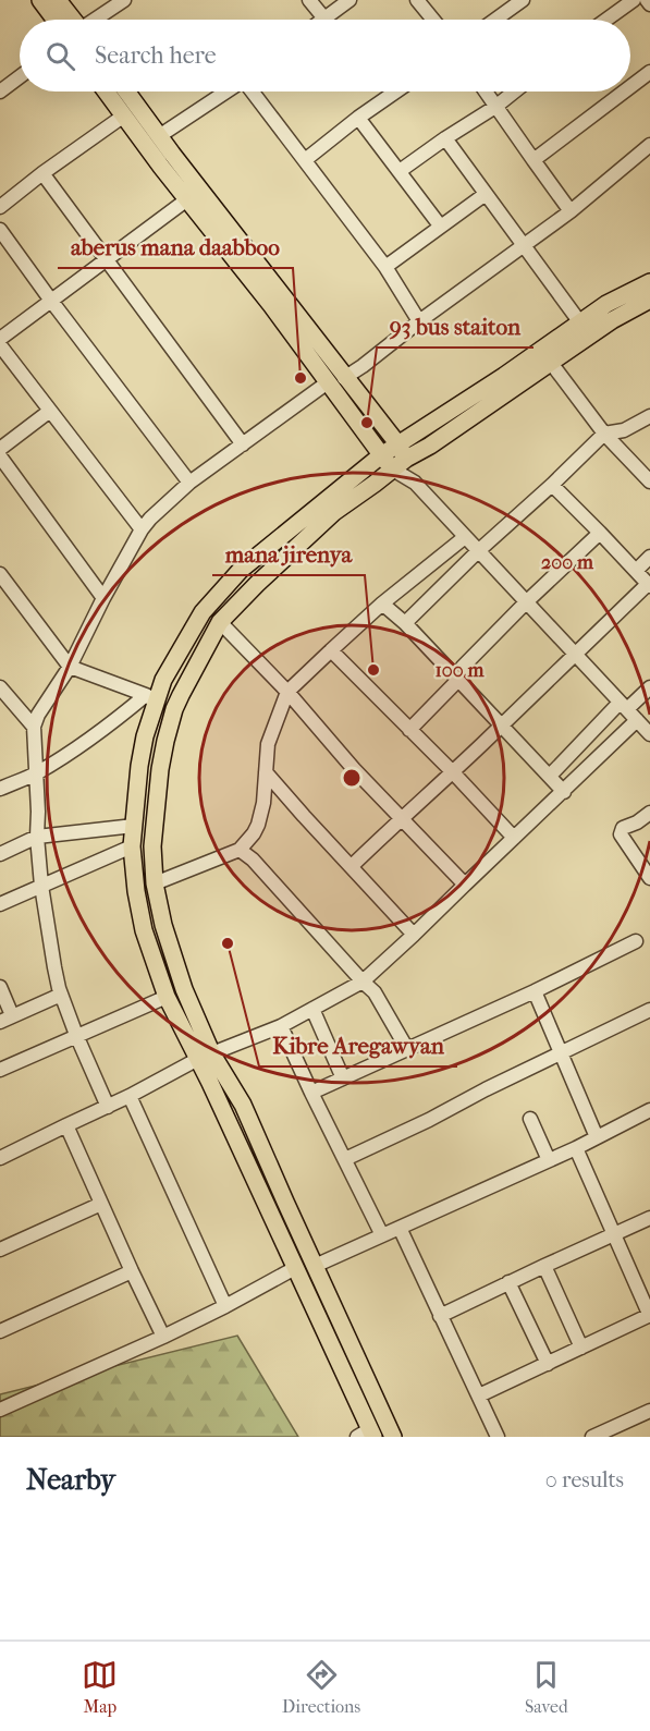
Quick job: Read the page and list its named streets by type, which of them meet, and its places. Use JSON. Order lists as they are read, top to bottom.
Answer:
{
  "places": [
    "aberus mana daabboo",
    "93 bus staiton",
    "mana jirenya",
    "Kibre Aregawyan"
  ],
  "page": {
    "search": "Search here",
    "heading": ["Nearby", "0 results"],
    "nav": ["Map", "Directions", "Saved"]
  },
  "rings": ["200 m", "100 m"]
}
